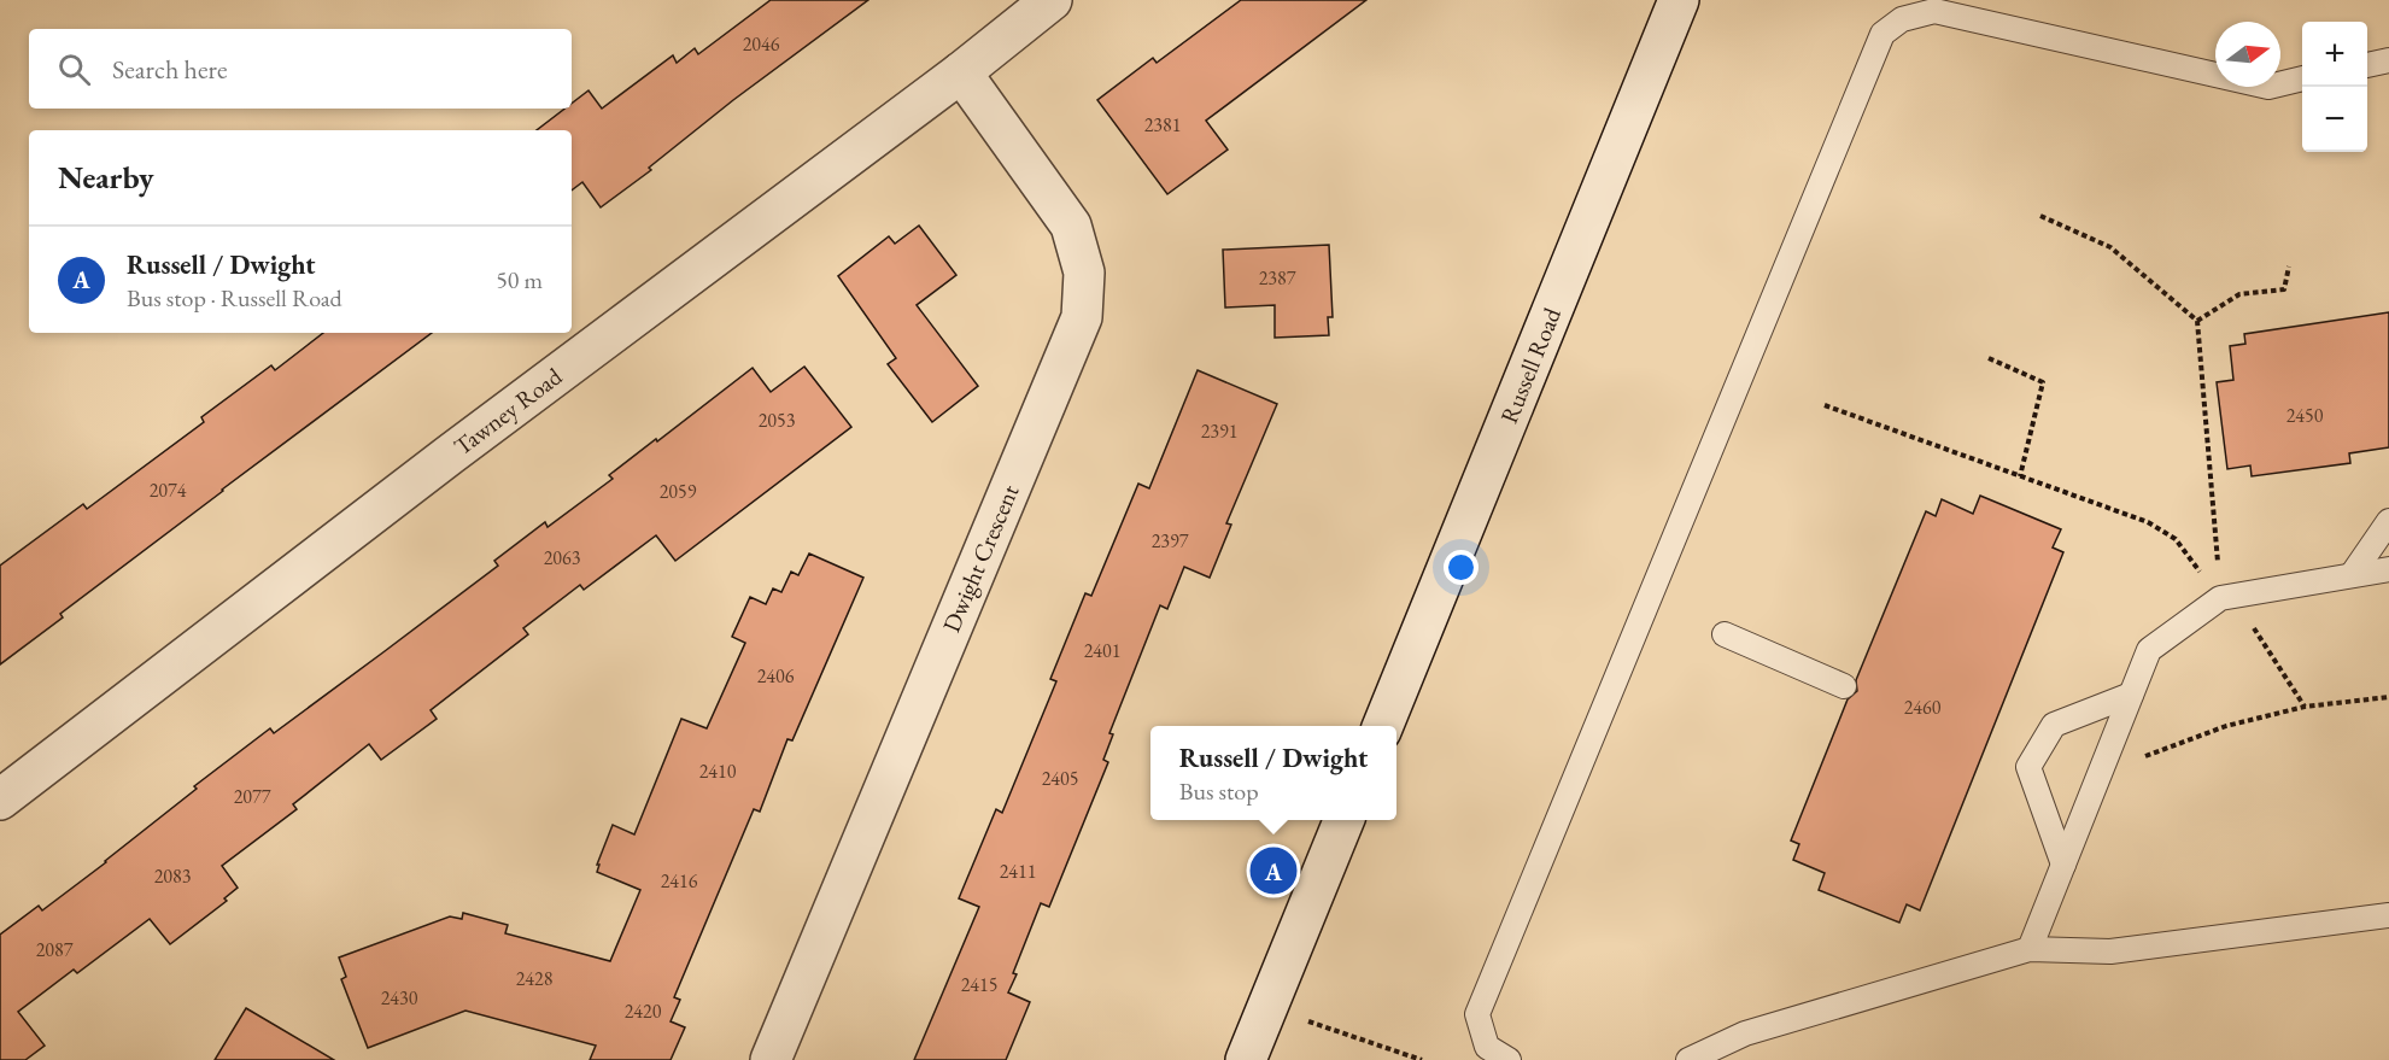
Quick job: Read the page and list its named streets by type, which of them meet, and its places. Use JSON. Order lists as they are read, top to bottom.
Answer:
{
  "streets": {
    "street": ["Russell Road", "Tawney Road", "Dwight Crescent"]
  },
  "crossings": [
    ["Tawney Road", "Dwight Crescent"]
  ],
  "house_numbers": [
    "2046",
    "2381",
    "2387",
    "2450",
    "2053",
    "2391",
    "2074",
    "2059",
    "2397",
    "2063",
    "2401",
    "2406",
    "2460",
    "2410",
    "2405",
    "2077",
    "2411",
    "2083",
    "2416",
    "2087",
    "2428",
    "2415",
    "2430",
    "2420"
  ],
  "north": "right",
  "page": {
    "map_buttons": ["+", "−"],
    "search": "Search here",
    "heading": "Nearby",
    "list": [
      {
        "mark": "A",
        "name": "Russell / Dwight",
        "note": "Bus stop · Russell Road",
        "value": "50 m"
      }
    ],
    "popup": ["Russell / Dwight", "Bus stop"],
    "pins": "A"
  }
}
